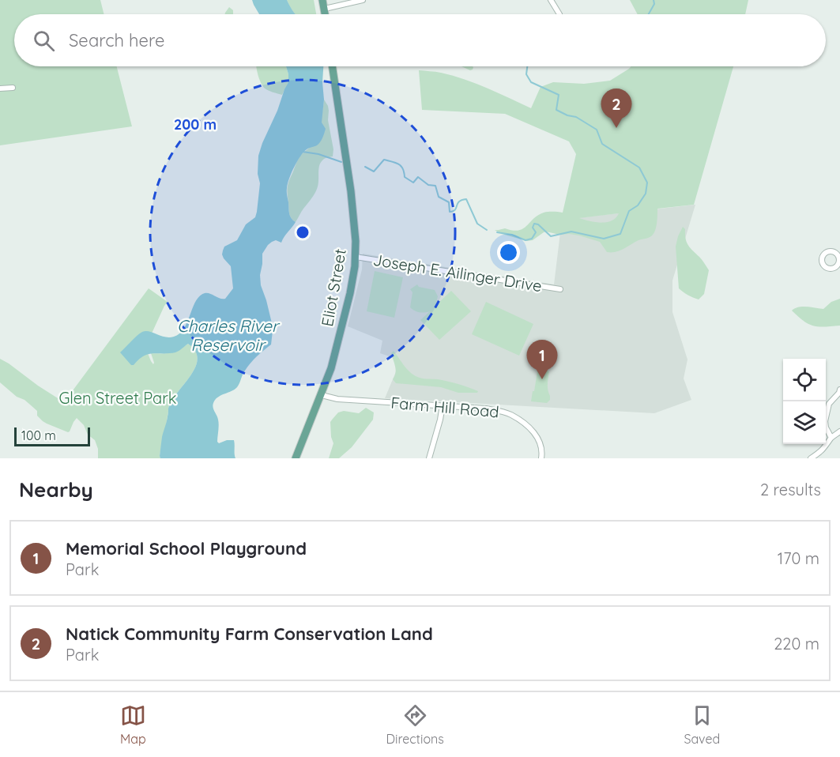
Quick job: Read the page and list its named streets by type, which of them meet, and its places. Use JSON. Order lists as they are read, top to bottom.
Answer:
{
  "streets": {
    "main road": ["Eliot Street"],
    "street": ["Joseph E. Ailinger Drive", "Farm Hill Road"]
  },
  "crossings": [
    ["Joseph E. Ailinger Drive", "Eliot Street"],
    ["Eliot Street", "Farm Hill Road"]
  ],
  "water": ["Charles River Reservoir"],
  "parks": ["Glen Street Park"],
  "scale_bar": "100 m",
  "page": {
    "search": "Search here",
    "pins": ["2", "1"],
    "scale": "100 m",
    "heading": ["Nearby", "2 results"],
    "list": [
      {
        "mark": "1",
        "name": "Memorial School Playground",
        "note": "Park",
        "value": "170 m"
      },
      {
        "mark": "2",
        "name": "Natick Community Farm Conservation Land",
        "note": "Park",
        "value": "220 m"
      }
    ],
    "nav": ["Map", "Directions", "Saved"]
  },
  "rings": ["200 m"]
}
